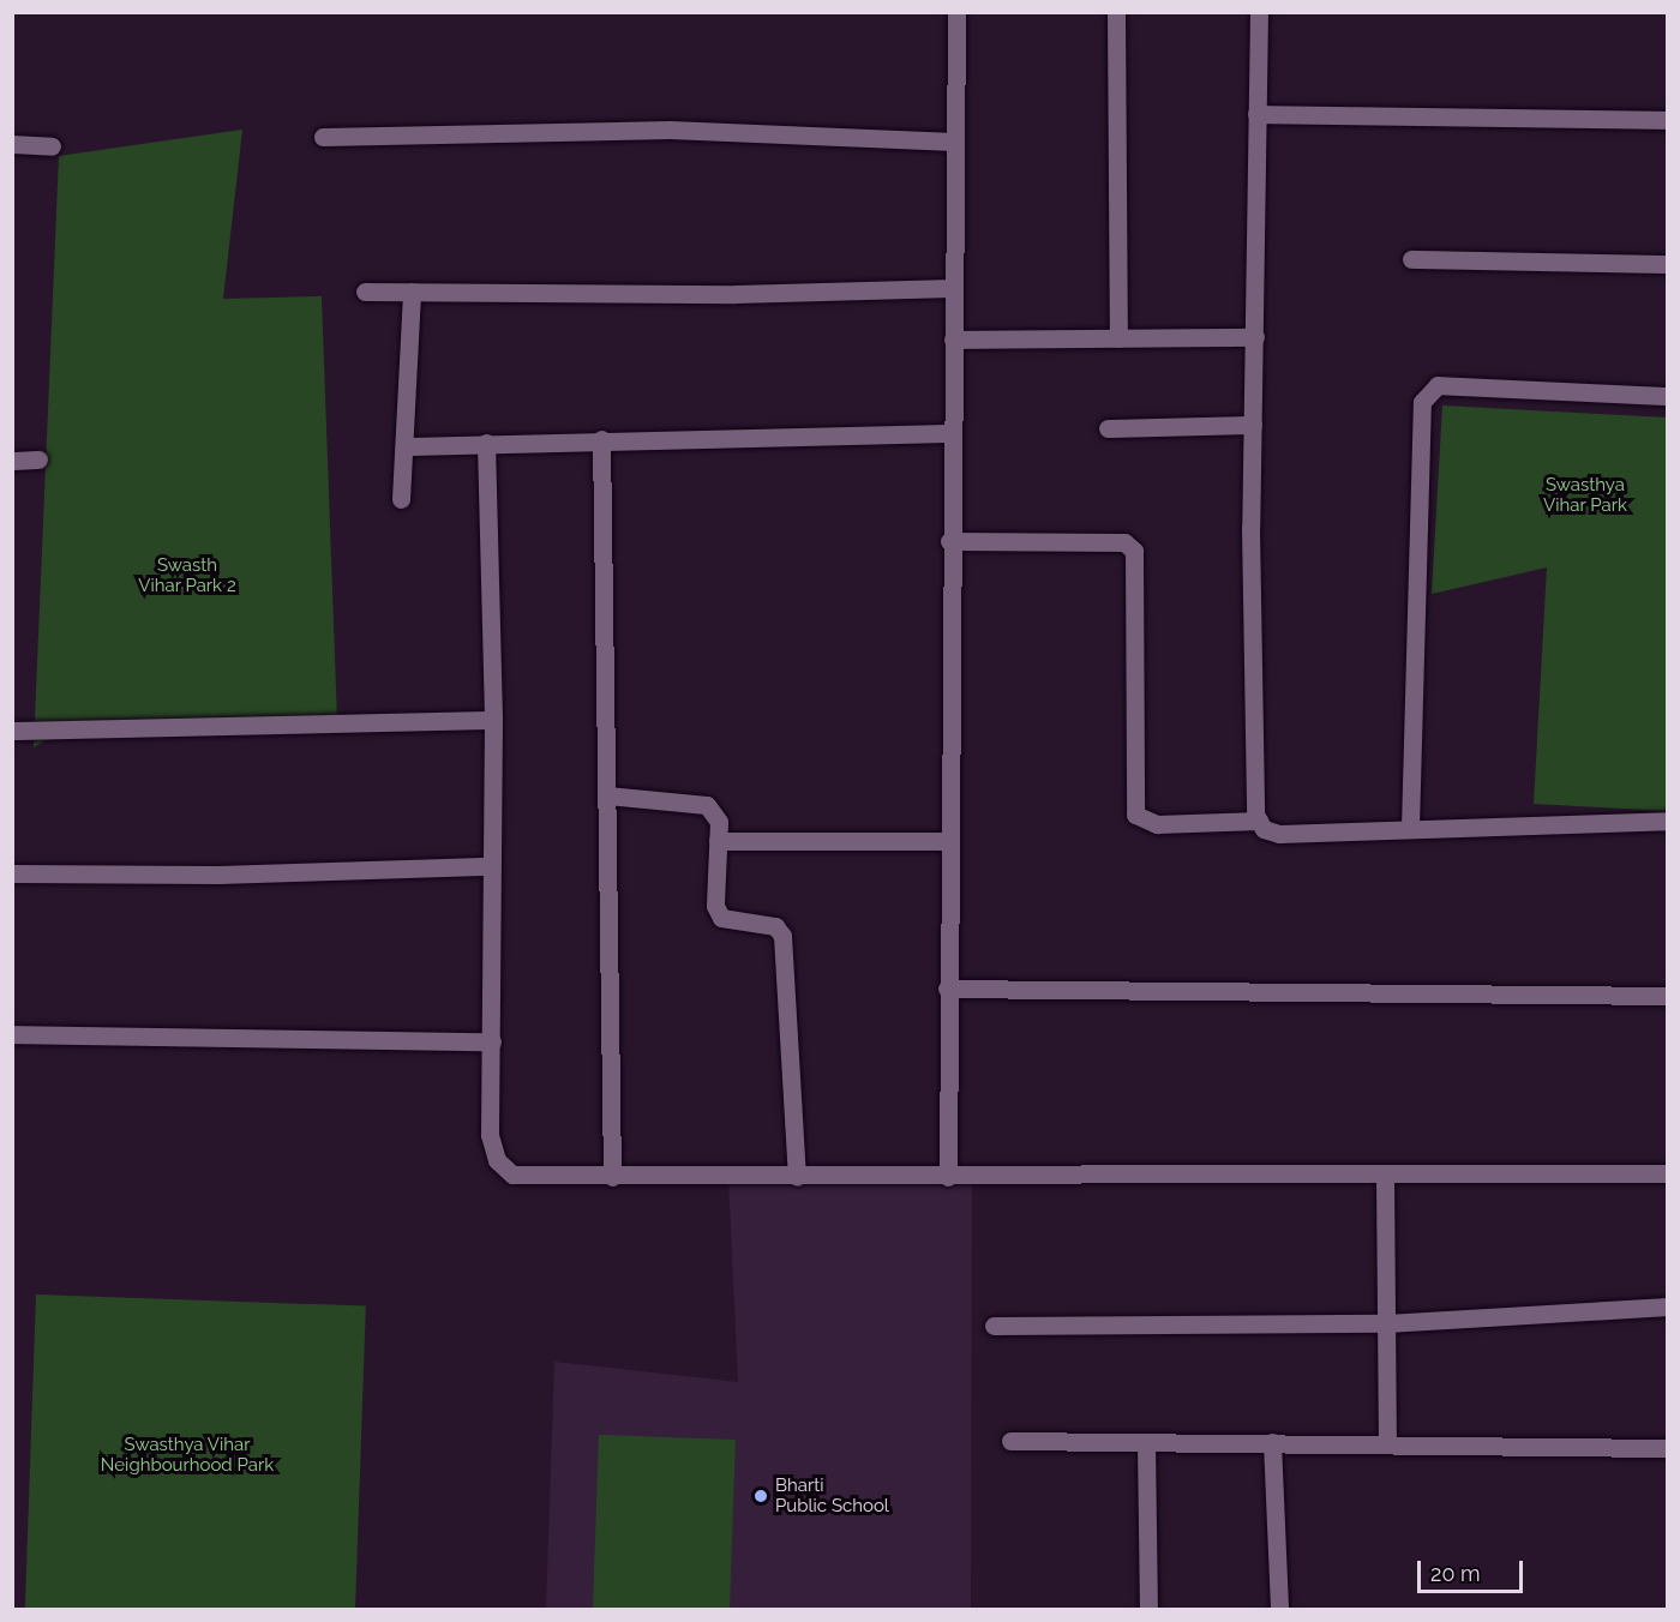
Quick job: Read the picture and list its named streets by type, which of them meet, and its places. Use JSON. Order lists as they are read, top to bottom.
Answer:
{
  "parks": ["Swasthya Vihar Park", "Swasth Vihar Park 2", "Swasthya Vihar Neighbourhood Park"],
  "places": ["Bharti Public School"],
  "scale_bar": "20 m"
}
